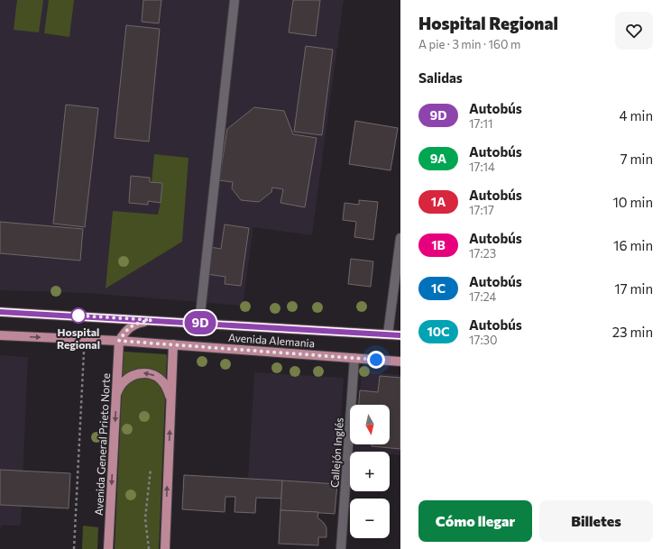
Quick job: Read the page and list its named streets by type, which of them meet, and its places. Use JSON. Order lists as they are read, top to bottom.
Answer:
{
  "streets": {
    "main road": ["Avenida Alemania", "Avenida General Prieto Norte"],
    "street": ["Callejón Inglés"]
  },
  "crossings": [
    ["Avenida Alemania", "Avenida General Prieto Norte"],
    ["Avenida Alemania", "Callejón Inglés"]
  ],
  "places": ["Hospital Regional"],
  "lines": ["bus line 9D"],
  "north": "bottom",
  "page": {
    "on_map": "9D",
    "heading": [
      ["Hospital Regional", "A pie · 3 min · 160 m"],
      "Salidas"
    ],
    "list": [
      {
        "mark": "9D",
        "name": "Autobús",
        "note": "17:11",
        "value": "4 min"
      },
      {
        "mark": "9A",
        "name": "Autobús",
        "note": "17:14",
        "value": "7 min"
      },
      {
        "mark": "1A",
        "name": "Autobús",
        "note": "17:17",
        "value": "10 min"
      },
      {
        "mark": "1B",
        "name": "Autobús",
        "note": "17:23",
        "value": "16 min"
      },
      {
        "mark": "1C",
        "name": "Autobús",
        "note": "17:24",
        "value": "17 min"
      },
      {
        "mark": "10C",
        "name": "Autobús",
        "note": "17:30",
        "value": "23 min"
      }
    ],
    "map_buttons": ["+", "−"],
    "buttons": ["Cómo llegar", "Billetes"]
  }
}
